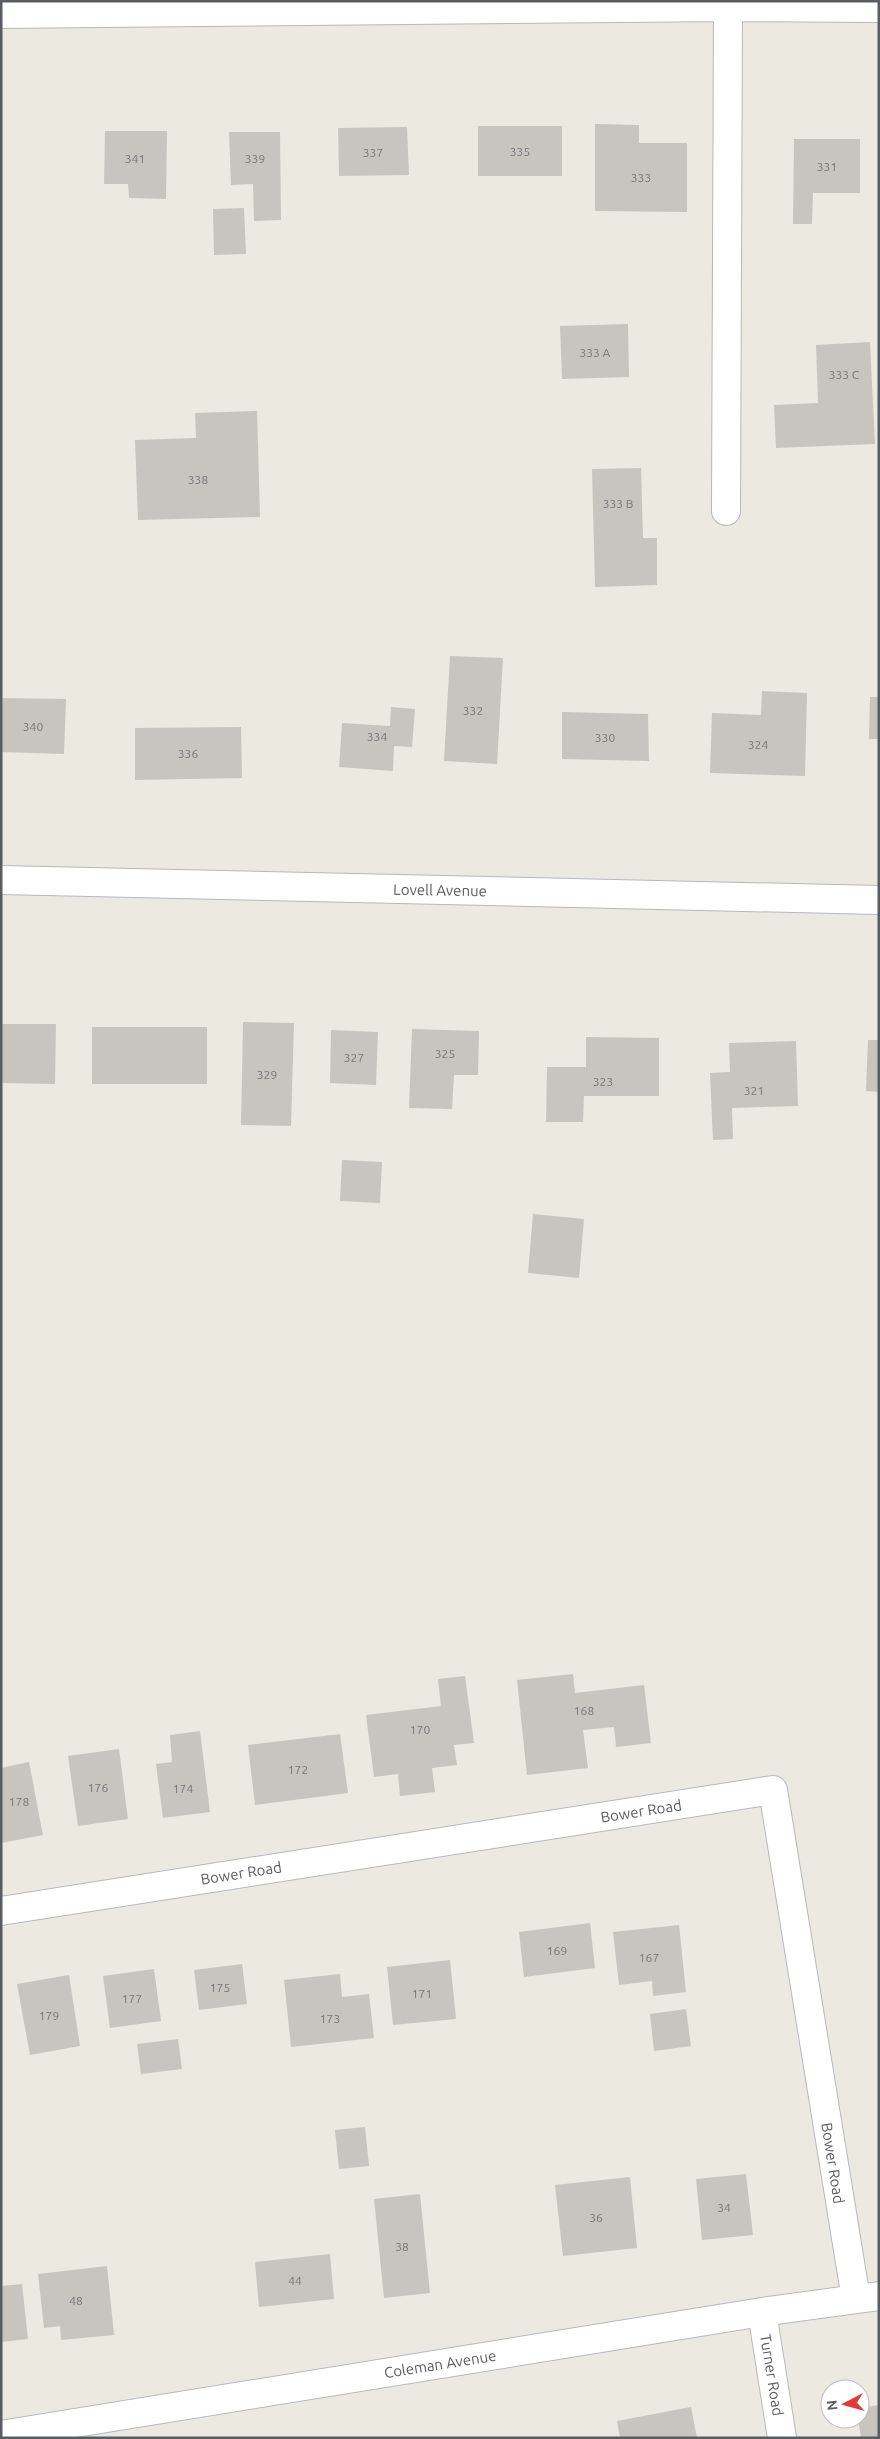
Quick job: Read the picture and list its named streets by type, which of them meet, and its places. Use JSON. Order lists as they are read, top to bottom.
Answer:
{
  "streets": {
    "street": [
      "Lovell Avenue",
      "Bower Road",
      "Coleman Avenue",
      "Turner Road"
    ]
  },
  "crossings": [
    ["Bower Road", "Coleman Avenue"],
    ["Coleman Avenue", "Turner Road"]
  ],
  "house_numbers": [
    "335",
    "337",
    "341",
    "339",
    "331",
    "333",
    "333 A",
    "333 C",
    "338",
    "333 B",
    "332",
    "340",
    "334",
    "330",
    "324",
    "336",
    "325",
    "327",
    "329",
    "323",
    "321",
    "168",
    "170",
    "172",
    "176",
    "174",
    "178",
    "169",
    "167",
    "175",
    "171",
    "177",
    "179",
    "173",
    "34",
    "36",
    "38",
    "44",
    "48"
  ],
  "north": "left"
}
